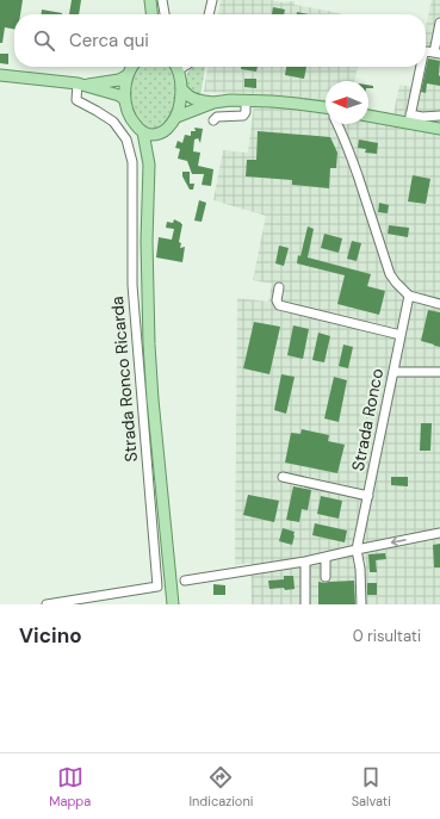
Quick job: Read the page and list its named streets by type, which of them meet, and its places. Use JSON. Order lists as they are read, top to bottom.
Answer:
{
  "streets": {
    "street": ["Strada Ronco Ricarda", "Strada Ronco"]
  },
  "north": "left",
  "page": {
    "search": "Cerca qui",
    "heading": ["Vicino", "0 risultati"],
    "nav": ["Mappa", "Indicazioni", "Salvati"]
  }
}
